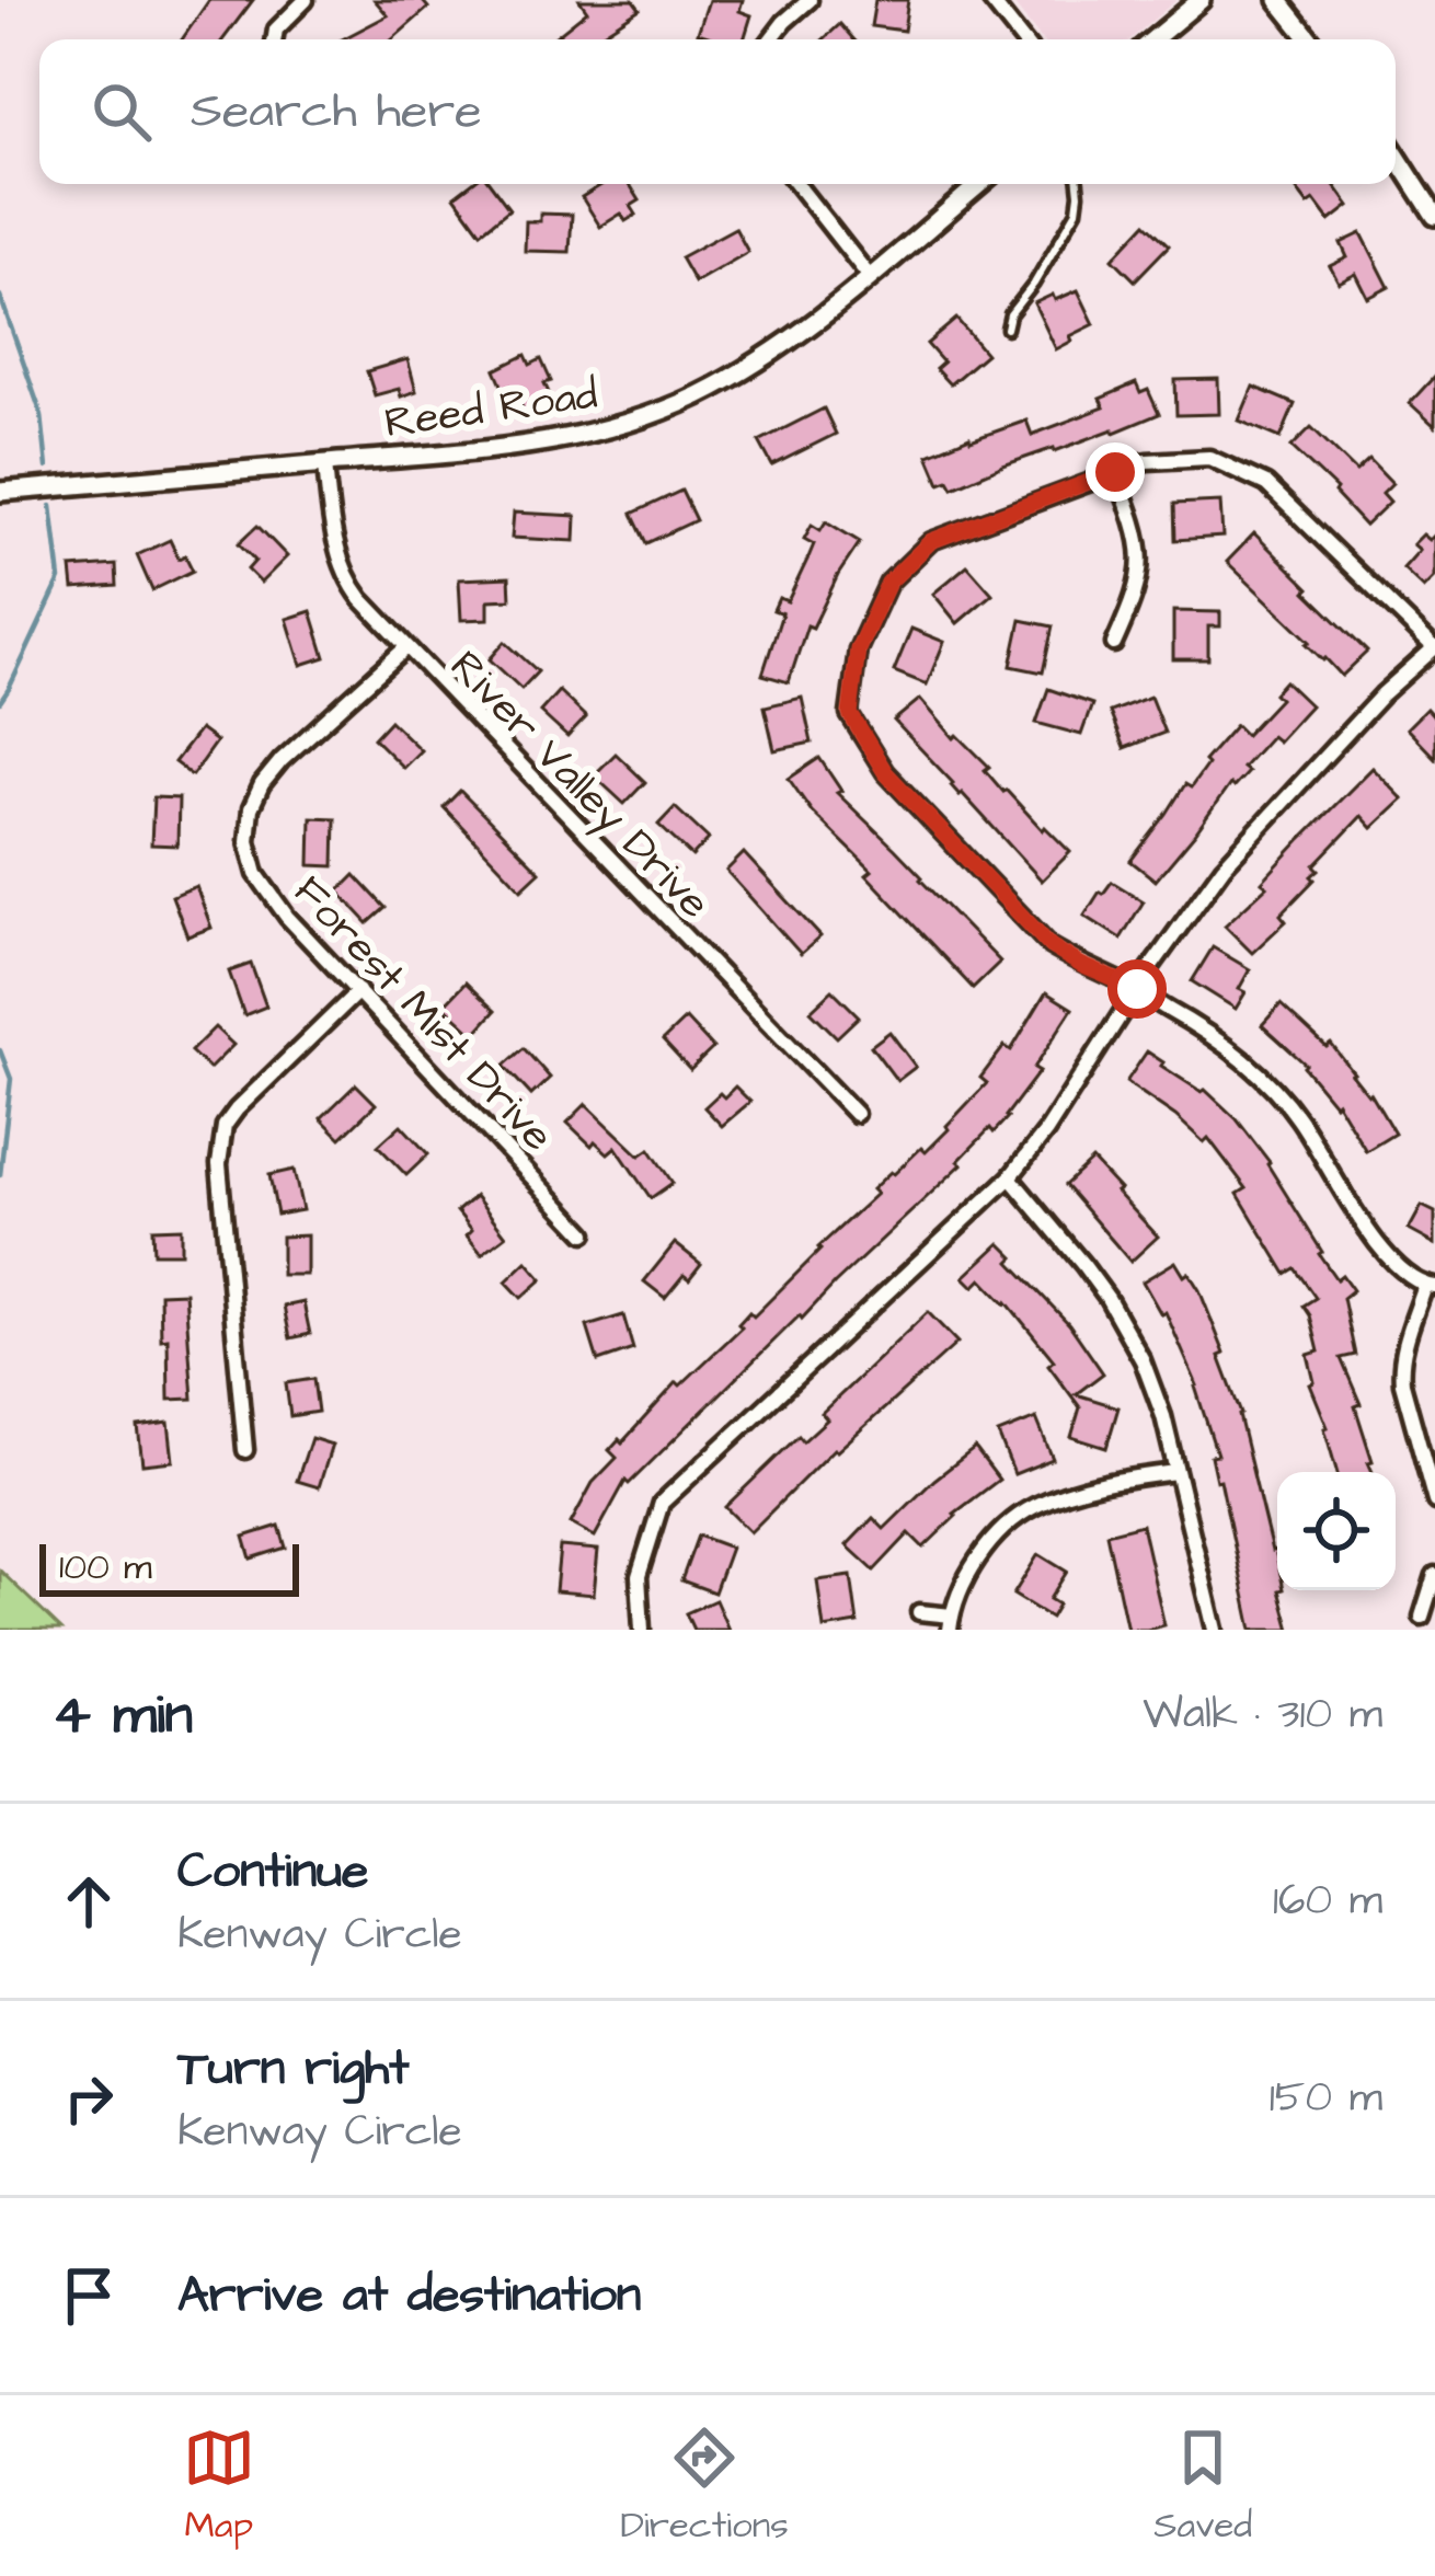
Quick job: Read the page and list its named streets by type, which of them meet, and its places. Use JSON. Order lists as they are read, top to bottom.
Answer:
{
  "streets": {
    "street": ["Reed Road", "River Valley Drive", "Forest Mist Drive"]
  },
  "crossings": [
    ["Reed Road", "River Valley Drive"],
    ["River Valley Drive", "Forest Mist Drive"]
  ],
  "scale_bar": "100 m",
  "page": {
    "search": "Search here",
    "scale": "100 m",
    "heading": ["4 min", "Walk · 310 m"],
    "list": [
      ["Continue", "Kenway Circle", "160 m"],
      ["Turn right", "Kenway Circle", "150 m"],
      "Arrive at destination"
    ],
    "nav": ["Map", "Directions", "Saved"]
  }
}
